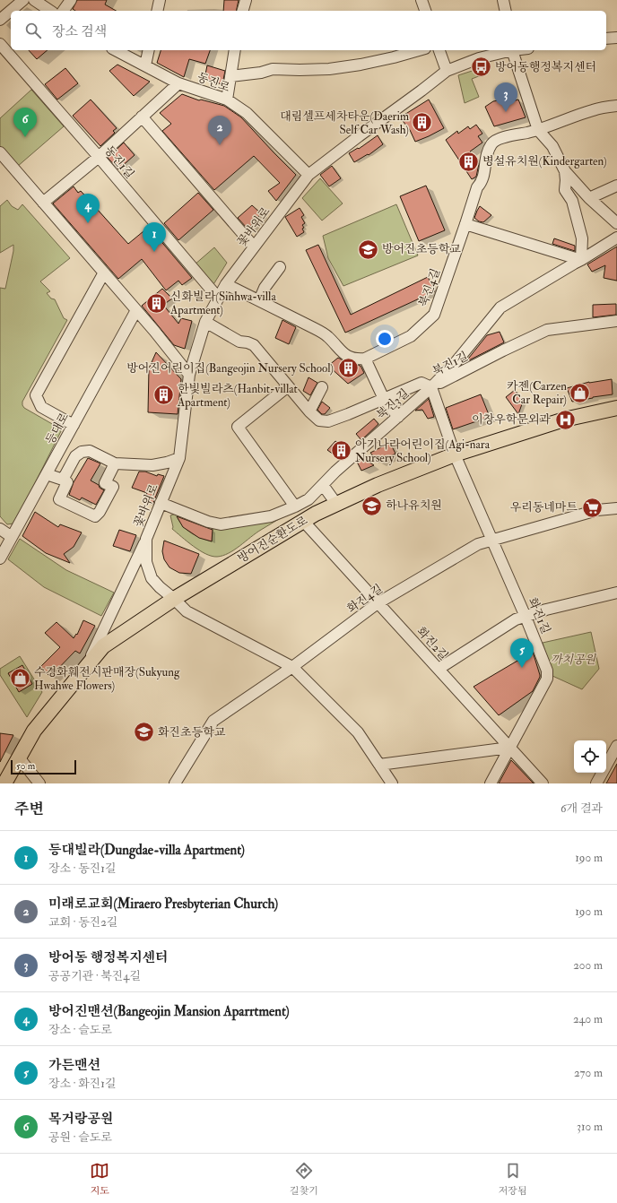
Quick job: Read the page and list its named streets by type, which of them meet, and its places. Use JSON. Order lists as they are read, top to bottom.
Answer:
{
  "streets": {
    "main road": ["방어진순환도로"],
    "street": [
      "동진로",
      "동진1길",
      "꽃바위로",
      "북진4길",
      "북진1길",
      "북진3길",
      "등대로",
      "화진4길",
      "화진1길",
      "화진2길"
    ]
  },
  "crossings": [
    ["동진로", "꽃바위로"],
    ["동진1길", "꽃바위로"],
    ["꽃바위로", "북진1길"],
    ["꽃바위로", "북진3길"],
    ["꽃바위로", "방어진순환도로"],
    ["꽃바위로", "화진4길"],
    ["북진1길", "북진3길"],
    ["북진1길", "화진1길"],
    ["북진3길", "화진1길"],
    ["방어진순환도로", "화진1길"],
    ["방어진순환도로", "화진2길"],
    ["화진4길", "화진1길"],
    ["화진4길", "화진2길"],
    ["화진1길", "화진2길"]
  ],
  "parks": ["까치공원"],
  "places": {
    "bus stop": ["방어동행정복지센터"],
    "building": [
      "대림셀프세차타운(Daerim Self Car Wash)",
      "병설유치원(Kindergarten)",
      "신화빌라(Sinhwa-villa Apartment)",
      "방어진어린이집(Bangeojin Nursery School)",
      "한빛빌라츠(Hanbit-villat Apartment)",
      "아기나라어린이집(Agi-nara Nursery School)"
    ],
    "school or university": ["방어진초등학교", "하나유치원", "화진초등학교"],
    "shop": ["카젠(Carzen Car Repair)", "수경화훼전시판매장(Sukyung Hwahwe Flowers)"],
    "hospital": ["이창우학문외과"],
    "supermarket": ["우리동네마트"]
  },
  "scale_bar": "50 m",
  "page": {
    "search": "장소 검색",
    "pins": [
      "3",
      "6",
      "2",
      "4",
      "1",
      "5"
    ],
    "scale": "50 m",
    "heading": ["주변", "6개 결과"],
    "list": [
      {
        "mark": "1",
        "name": "등대빌라(Dungdae-villa Apartment)",
        "note": "장소 · 동진1길",
        "value": "190 m"
      },
      {
        "mark": "2",
        "name": "미래로교회(Miraero Presbyterian Church)",
        "note": "교회 · 동진2길",
        "value": "190 m"
      },
      {
        "mark": "3",
        "name": "방어동 행정복지센터",
        "note": "공공기관 · 북진4길",
        "value": "200 m"
      },
      {
        "mark": "4",
        "name": "방어진맨션(Bangeojin Mansion Aparrtment)",
        "note": "장소 · 슬도로",
        "value": "240 m"
      },
      {
        "mark": "5",
        "name": "가든맨션",
        "note": "장소 · 화진1길",
        "value": "270 m"
      },
      {
        "mark": "6",
        "name": "목거랑공원",
        "note": "공원 · 슬도로",
        "value": "310 m"
      }
    ],
    "nav": ["지도", "길찾기", "저장됨"]
  }
}
